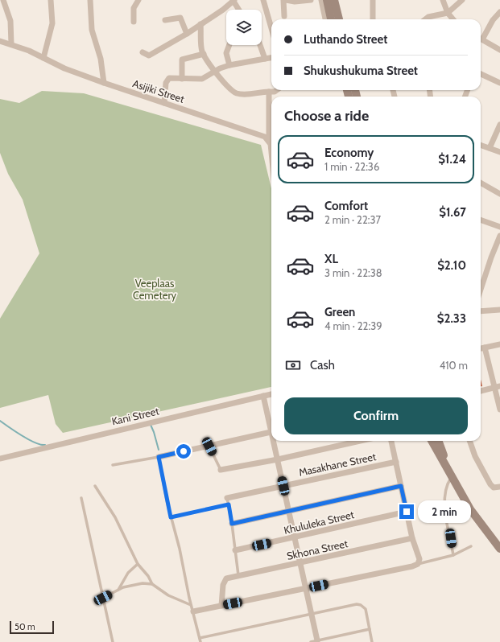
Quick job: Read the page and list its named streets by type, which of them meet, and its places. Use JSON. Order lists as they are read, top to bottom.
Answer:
{
  "streets": {
    "street": [
      "Asijiki Street",
      "Kani Street",
      "Masakhane Street",
      "Khululeka Street",
      "Skhona Street"
    ]
  },
  "parks": ["Veeplaas Cemetery"],
  "scale_bar": "50 m",
  "page": {
    "banner": ["Luthando Street", "Shukushukuma Street"],
    "heading": "Choose a ride",
    "list": [
      {
        "name": "Economy",
        "note": "1 min · 22:36",
        "value": "$1.24"
      },
      {
        "name": "Comfort",
        "note": "2 min · 22:37",
        "value": "$1.67"
      },
      {
        "name": "XL",
        "note": "3 min · 22:38",
        "value": "$2.10"
      },
      {
        "name": "Green",
        "note": "4 min · 22:39",
        "value": "$2.33"
      }
    ],
    "pay": ["Cash", "410 m"],
    "buttons": "Confirm",
    "bubble": "2 min",
    "scale": "50 m"
  }
}
